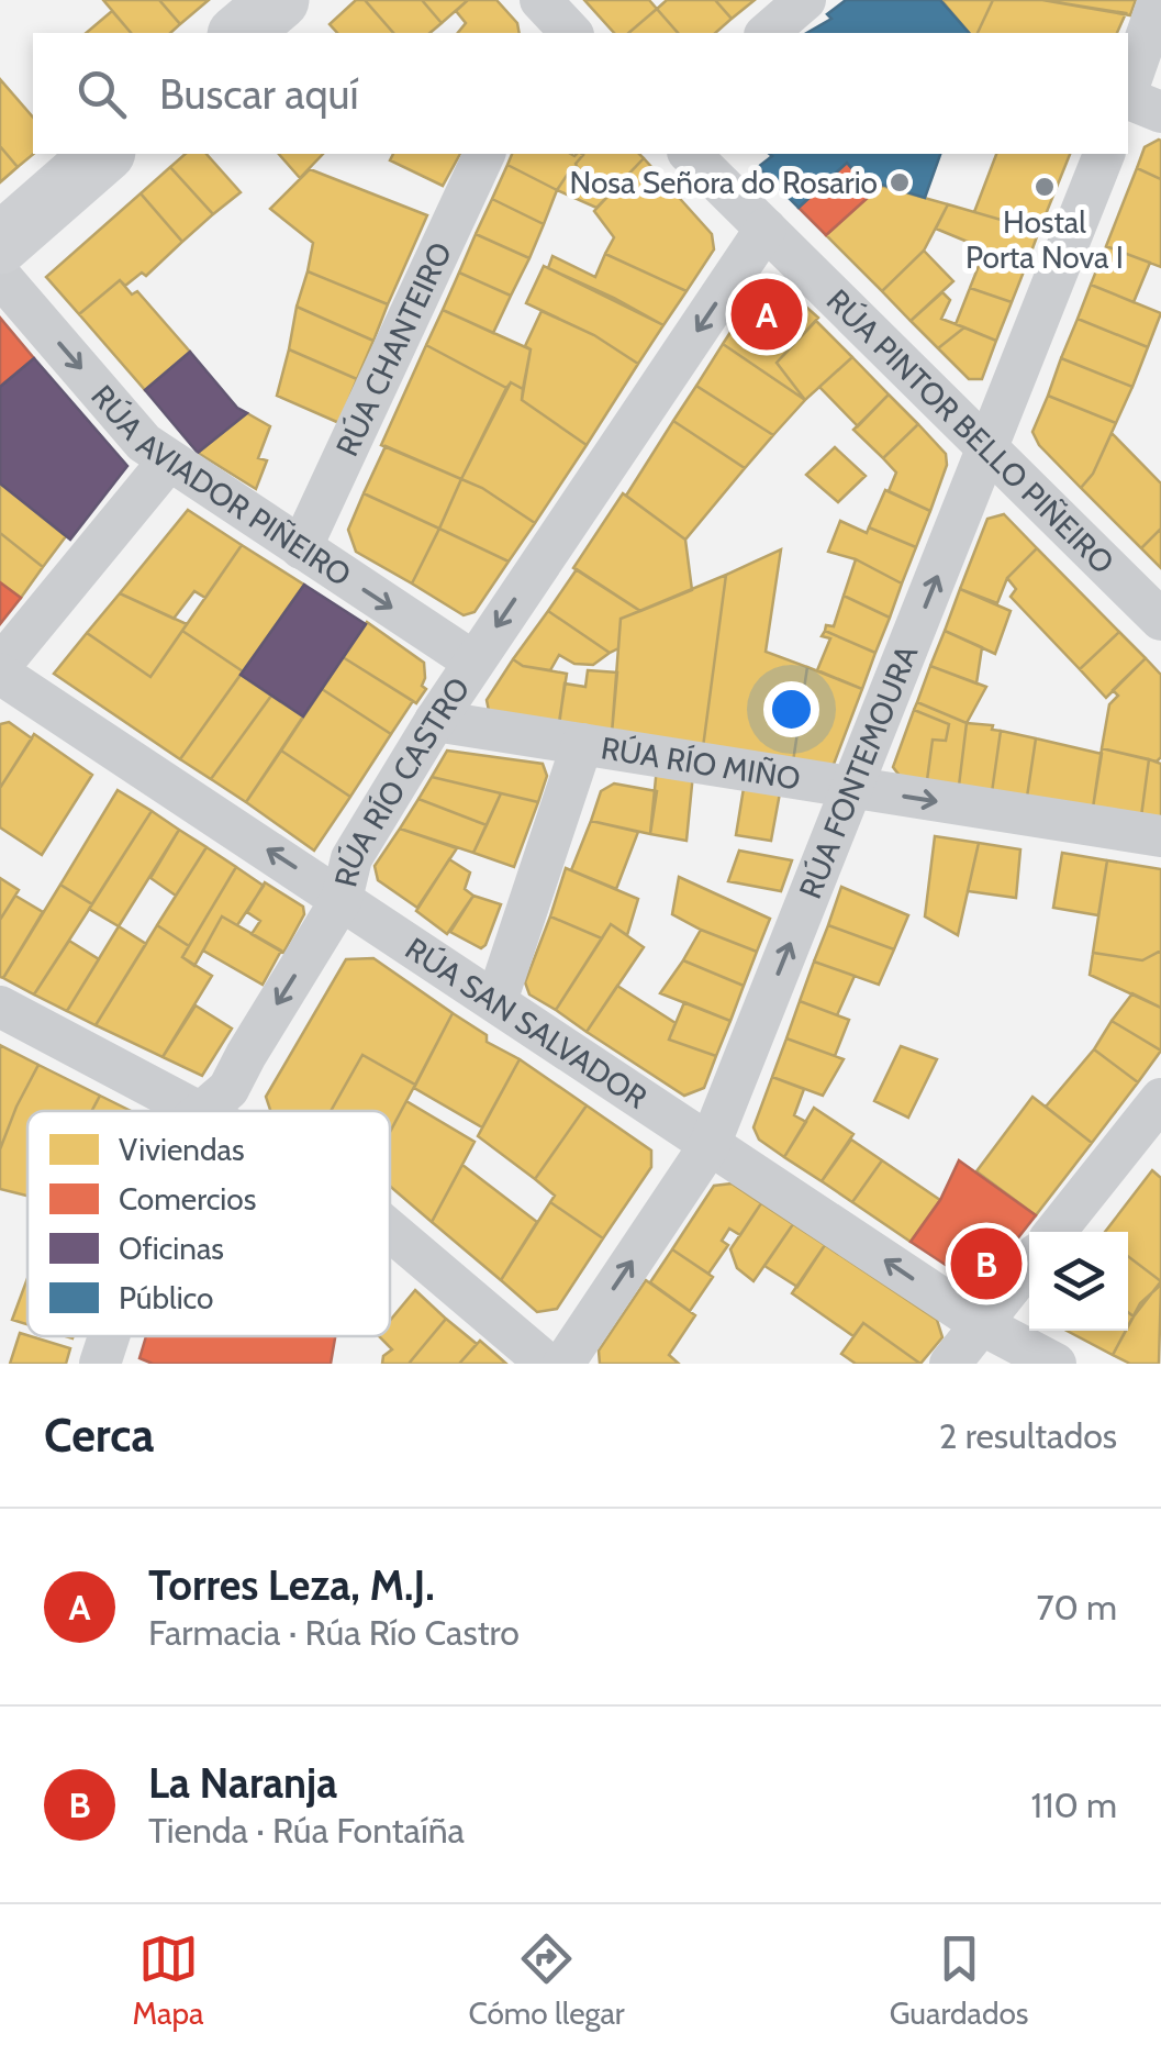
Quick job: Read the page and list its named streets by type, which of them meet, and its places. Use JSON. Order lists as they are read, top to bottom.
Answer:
{
  "streets": {
    "street": [
      "RÚA CHANTEIRO",
      "RÚA PINTOR BELLO PIÑEIRO",
      "RÚA AVIADOR PIÑEIRO",
      "RÚA RÍO MIÑO",
      "RÚA FONTEMOURA",
      "RÚA RÍO CASTRO",
      "RÚA SAN SALVADOR"
    ]
  },
  "crossings": [
    ["RÚA CHANTEIRO", "RÚA AVIADOR PIÑEIRO"],
    ["RÚA PINTOR BELLO PIÑEIRO", "RÚA FONTEMOURA"],
    ["RÚA PINTOR BELLO PIÑEIRO", "RÚA RÍO CASTRO"],
    ["RÚA AVIADOR PIÑEIRO", "RÚA RÍO CASTRO"],
    ["RÚA RÍO MIÑO", "RÚA FONTEMOURA"],
    ["RÚA RÍO MIÑO", "RÚA RÍO CASTRO"],
    ["RÚA FONTEMOURA", "RÚA SAN SALVADOR"],
    ["RÚA RÍO CASTRO", "RÚA SAN SALVADOR"]
  ],
  "one_way": [
    "RÚA AVIADOR PIÑEIRO",
    "RÚA RÍO MIÑO",
    "RÚA RÍO CASTRO",
    "RÚA SAN SALVADOR"
  ],
  "places": ["Nosa Señora do Rosario", "Hostal Porta Nova I"],
  "legend": [
    "Viviendas",
    "Comercios",
    "Oficinas",
    "Público"
  ],
  "page": {
    "search": "Buscar aquí",
    "pins": ["A", "B"],
    "heading": ["Cerca", "2 resultados"],
    "list": [
      {
        "mark": "A",
        "name": "Torres Leza, M.J.",
        "note": "Farmacia · Rúa Río Castro",
        "value": "70 m"
      },
      {
        "mark": "B",
        "name": "La Naranja",
        "note": "Tienda · Rúa Fontaíña",
        "value": "110 m"
      }
    ],
    "nav": ["Mapa", "Cómo llegar", "Guardados"]
  }
}
